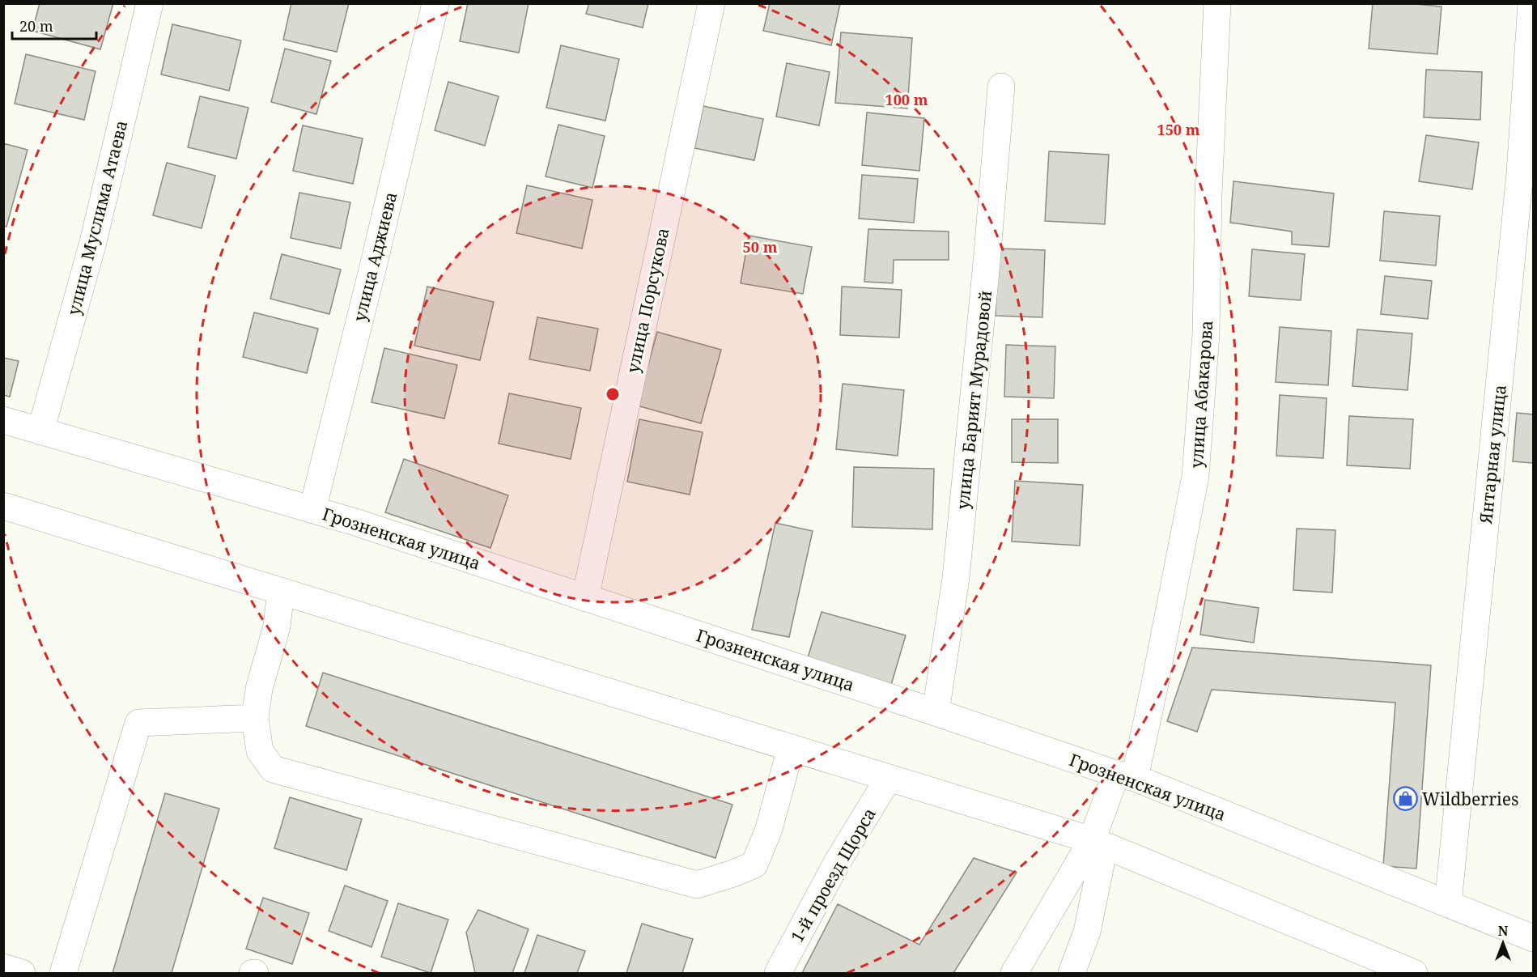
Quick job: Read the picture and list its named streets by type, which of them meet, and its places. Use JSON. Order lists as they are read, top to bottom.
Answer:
{
  "streets": {
    "street": [
      "улица Муслима Атаева",
      "улица Аджиева",
      "улица Порсукова",
      "улица Абакарова",
      "улица Барият Мурадовой",
      "Янтарная улица",
      "Грозненская улица",
      "1-й проезд Щорса"
    ]
  },
  "crossings": [
    ["улица Муслима Атаева", "Грозненская улица"],
    ["улица Аджиева", "Грозненская улица"],
    ["улица Порсукова", "Грозненская улица"],
    ["улица Абакарова", "Грозненская улица"],
    ["улица Барият Мурадовой", "Грозненская улица"],
    ["Янтарная улица", "Грозненская улица"]
  ],
  "places": {
    "shop": ["Wildberries"]
  },
  "scale_bar": "20 m",
  "north": "top",
  "rings": ["100 m", "150 m", "50 m"]
}
